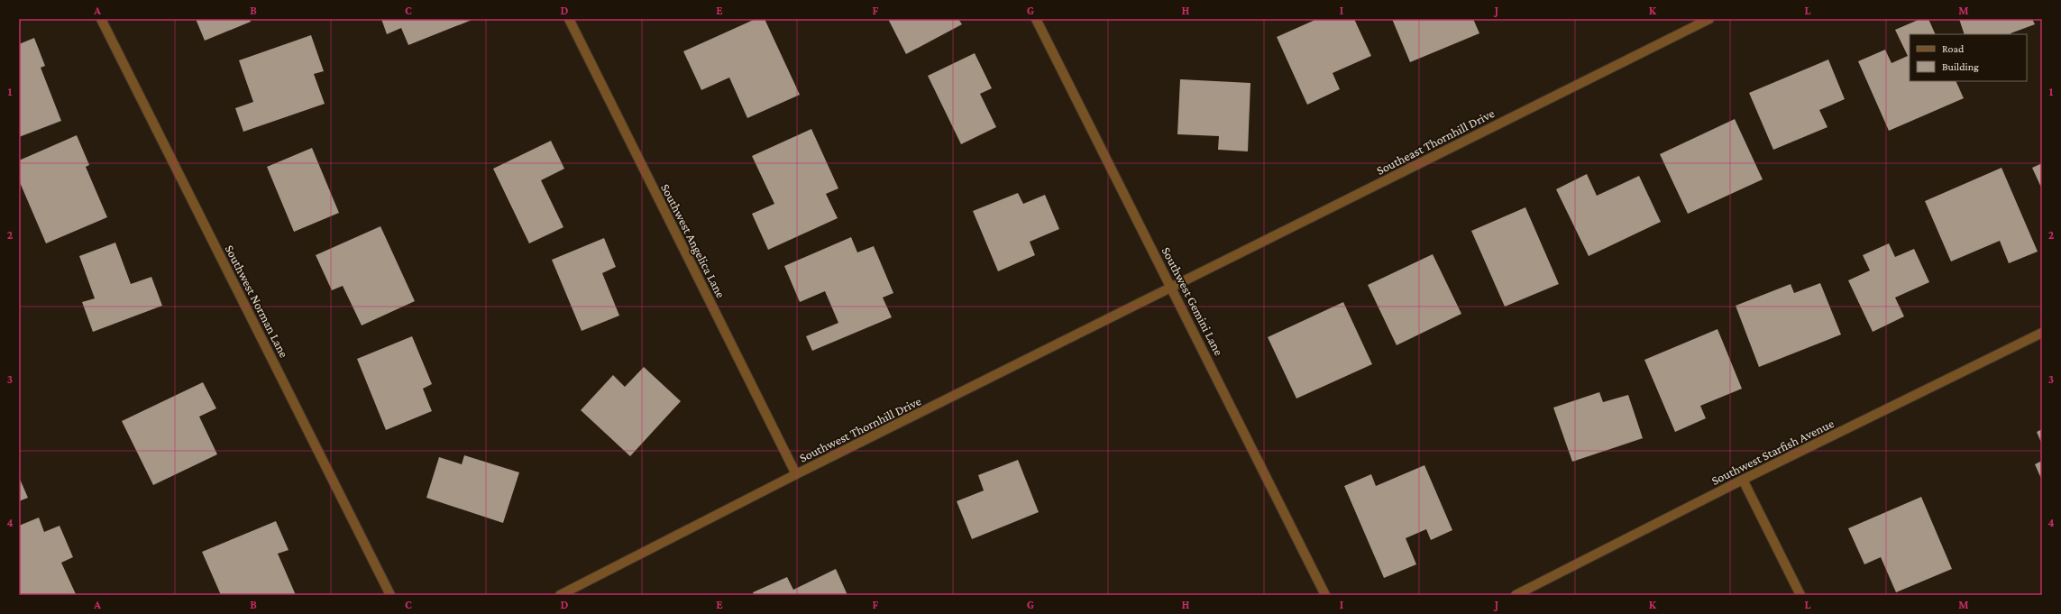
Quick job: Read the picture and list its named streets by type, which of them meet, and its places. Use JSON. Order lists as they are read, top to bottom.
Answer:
{
  "streets": {
    "street": [
      "Southeast Thornhill Drive",
      "Southwest Angelica Lane",
      "Southwest Norman Lane",
      "Southwest Gemini Lane",
      "Southwest Thornhill Drive",
      "Southwest Starfish Avenue"
    ]
  },
  "crossings": [
    ["Southeast Thornhill Drive", "Southwest Gemini Lane"],
    ["Southeast Thornhill Drive", "Southwest Thornhill Drive"],
    ["Southwest Angelica Lane", "Southwest Thornhill Drive"],
    ["Southwest Gemini Lane", "Southwest Thornhill Drive"]
  ],
  "legend": ["Road", "Building"],
  "grid": {
    "columns": [
      "A",
      "B",
      "C",
      "D",
      "E",
      "F",
      "G",
      "H",
      "I",
      "J",
      "K",
      "L",
      "M"
    ],
    "rows": [
      "1",
      "2",
      "3",
      "4"
    ]
  }
}
